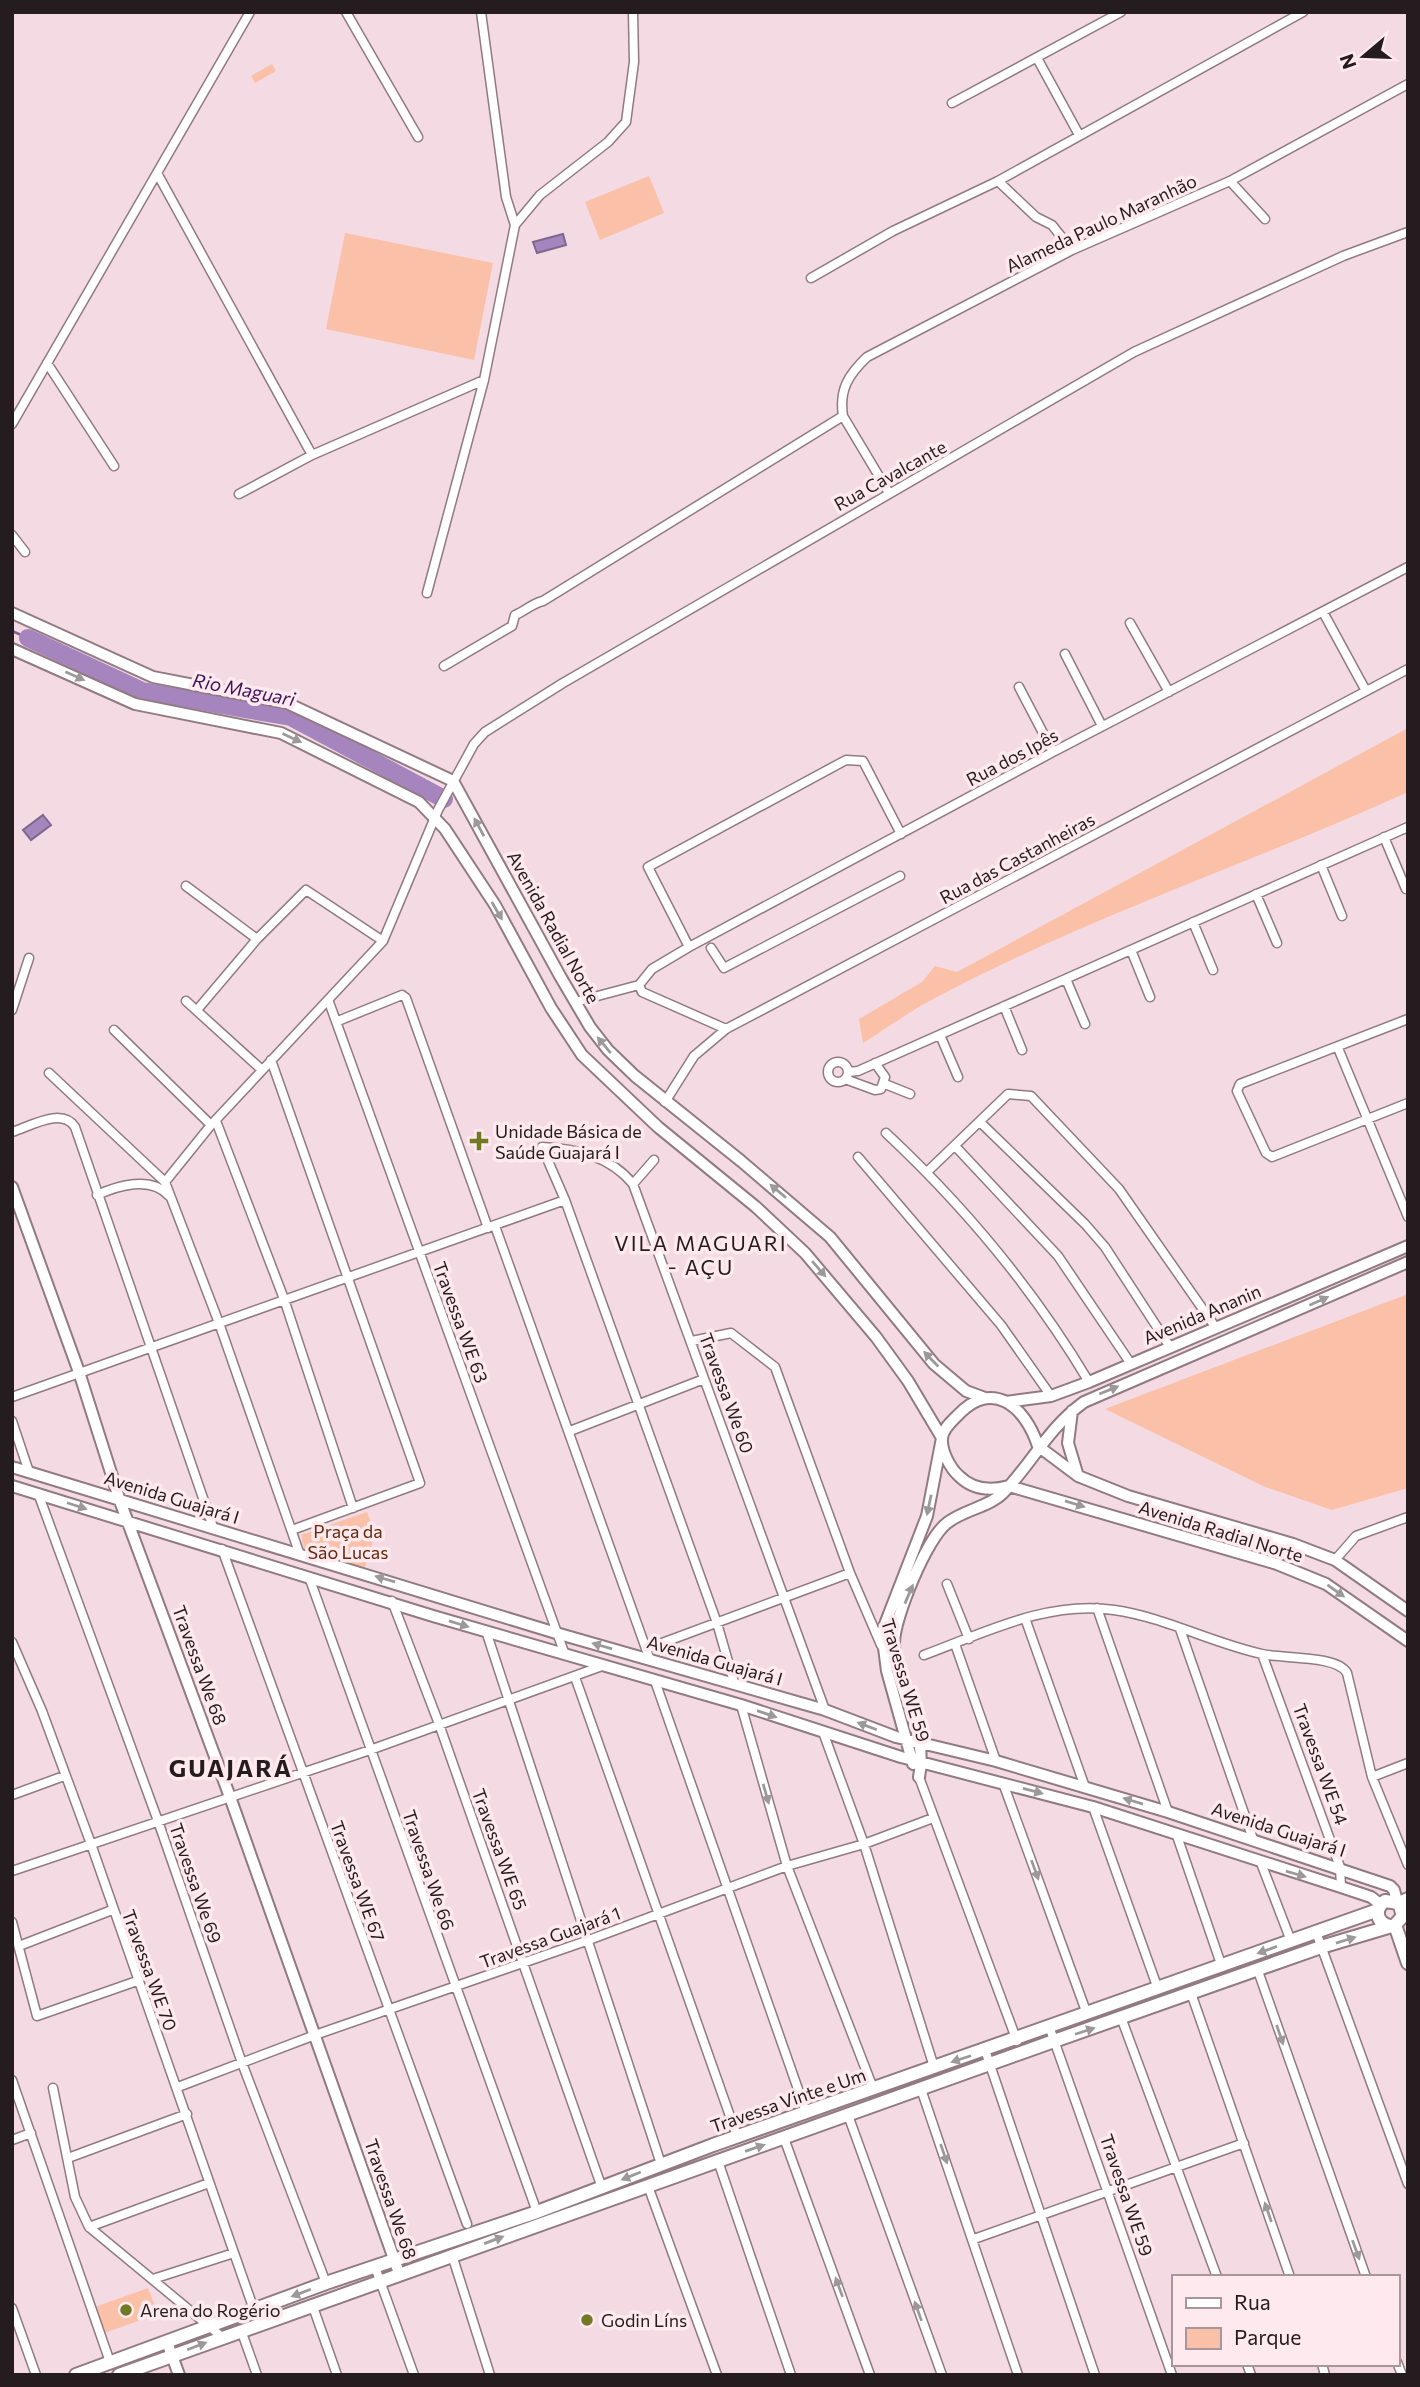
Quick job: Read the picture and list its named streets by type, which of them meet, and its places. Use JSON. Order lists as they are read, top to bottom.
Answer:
{
  "streets": {
    "main road": [
      "Avenida Radial Norte",
      "Avenida Ananin",
      "Avenida Guajará I",
      "Travessa We 68",
      "Travessa WE 59",
      "Travessa Vinte e Um"
    ],
    "street": [
      "Alameda Paulo Maranhão",
      "Rua Cavalcante",
      "Rua dos Ipês",
      "Rua das Castanheiras",
      "Travessa WE 63",
      "Travessa We 60",
      "Travessa WE 54",
      "Travessa WE 65",
      "Travessa We 66",
      "Travessa WE 67",
      "Travessa We 69",
      "Travessa Guajará 1",
      "Travessa WE 70"
    ]
  },
  "crossings": [
    ["Rua Cavalcante", "Avenida Radial Norte"],
    ["Rua Cavalcante", "Travessa WE 63"],
    ["Rua das Castanheiras", "Avenida Radial Norte"],
    ["Avenida Radial Norte", "Avenida Ananin"],
    ["Travessa WE 63", "Avenida Guajará I"],
    ["Travessa We 60", "Avenida Guajará I"],
    ["Travessa We 60", "Travessa WE 59"],
    ["Avenida Guajará I", "Travessa We 68"],
    ["Avenida Guajará I", "Travessa WE 59"],
    ["Avenida Guajará I", "Travessa WE 54"],
    ["Avenida Guajará I", "Travessa WE 65"],
    ["Avenida Guajará I", "Travessa We 66"],
    ["Avenida Guajará I", "Travessa WE 67"],
    ["Avenida Guajará I", "Travessa We 69"],
    ["Avenida Guajará I", "Travessa Vinte e Um"],
    ["Travessa We 68", "Travessa Guajará 1"],
    ["Travessa We 68", "Travessa Vinte e Um"],
    ["Travessa WE 59", "Travessa Vinte e Um"],
    ["Travessa WE 65", "Travessa Guajará 1"],
    ["Travessa WE 65", "Travessa Vinte e Um"],
    ["Travessa We 66", "Travessa Guajará 1"],
    ["Travessa We 66", "Travessa Vinte e Um"],
    ["Travessa WE 67", "Travessa Guajará 1"],
    ["Travessa We 69", "Travessa Guajará 1"],
    ["Travessa We 69", "Travessa Vinte e Um"],
    ["Travessa Guajará 1", "Travessa WE 70"],
    ["Travessa WE 70", "Travessa Vinte e Um"]
  ],
  "districts": ["VILA MAGUARI - AÇU", "GUAJARÁ"],
  "water": ["Rio Maguari"],
  "parks": ["Praça da São Lucas"],
  "places": {
    "health": ["Unidade Básica de Saúde Guajará I"],
    "other": ["Arena do Rogério", "Godin Líns"]
  },
  "legend": ["Rua", "Parque"],
  "north": "left"
}
